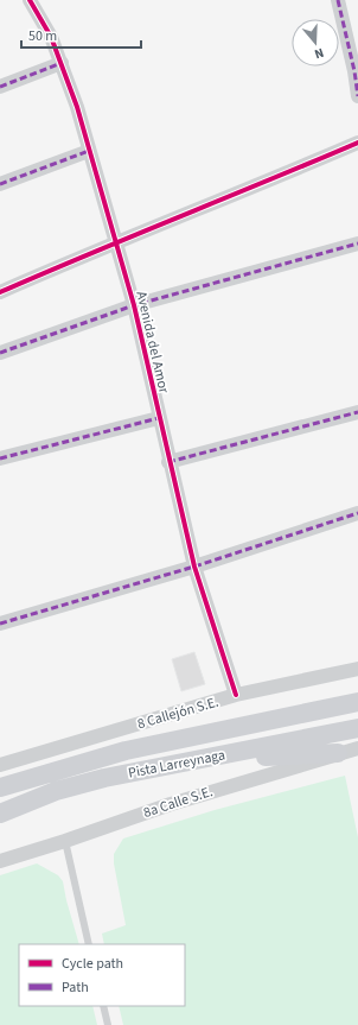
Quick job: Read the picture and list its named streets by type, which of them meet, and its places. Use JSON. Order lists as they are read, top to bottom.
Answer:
{
  "streets": {
    "main road": ["Pista Larreynaga"],
    "street": ["Avenida del Amor", "8 Callejón S.E.", "8a Calle S.E."]
  },
  "crossings": [
    ["Avenida del Amor", "8 Callejón S.E."]
  ],
  "legend": ["Cycle path", "Path"],
  "scale_bar": "50 m",
  "north": "bottom"
}
